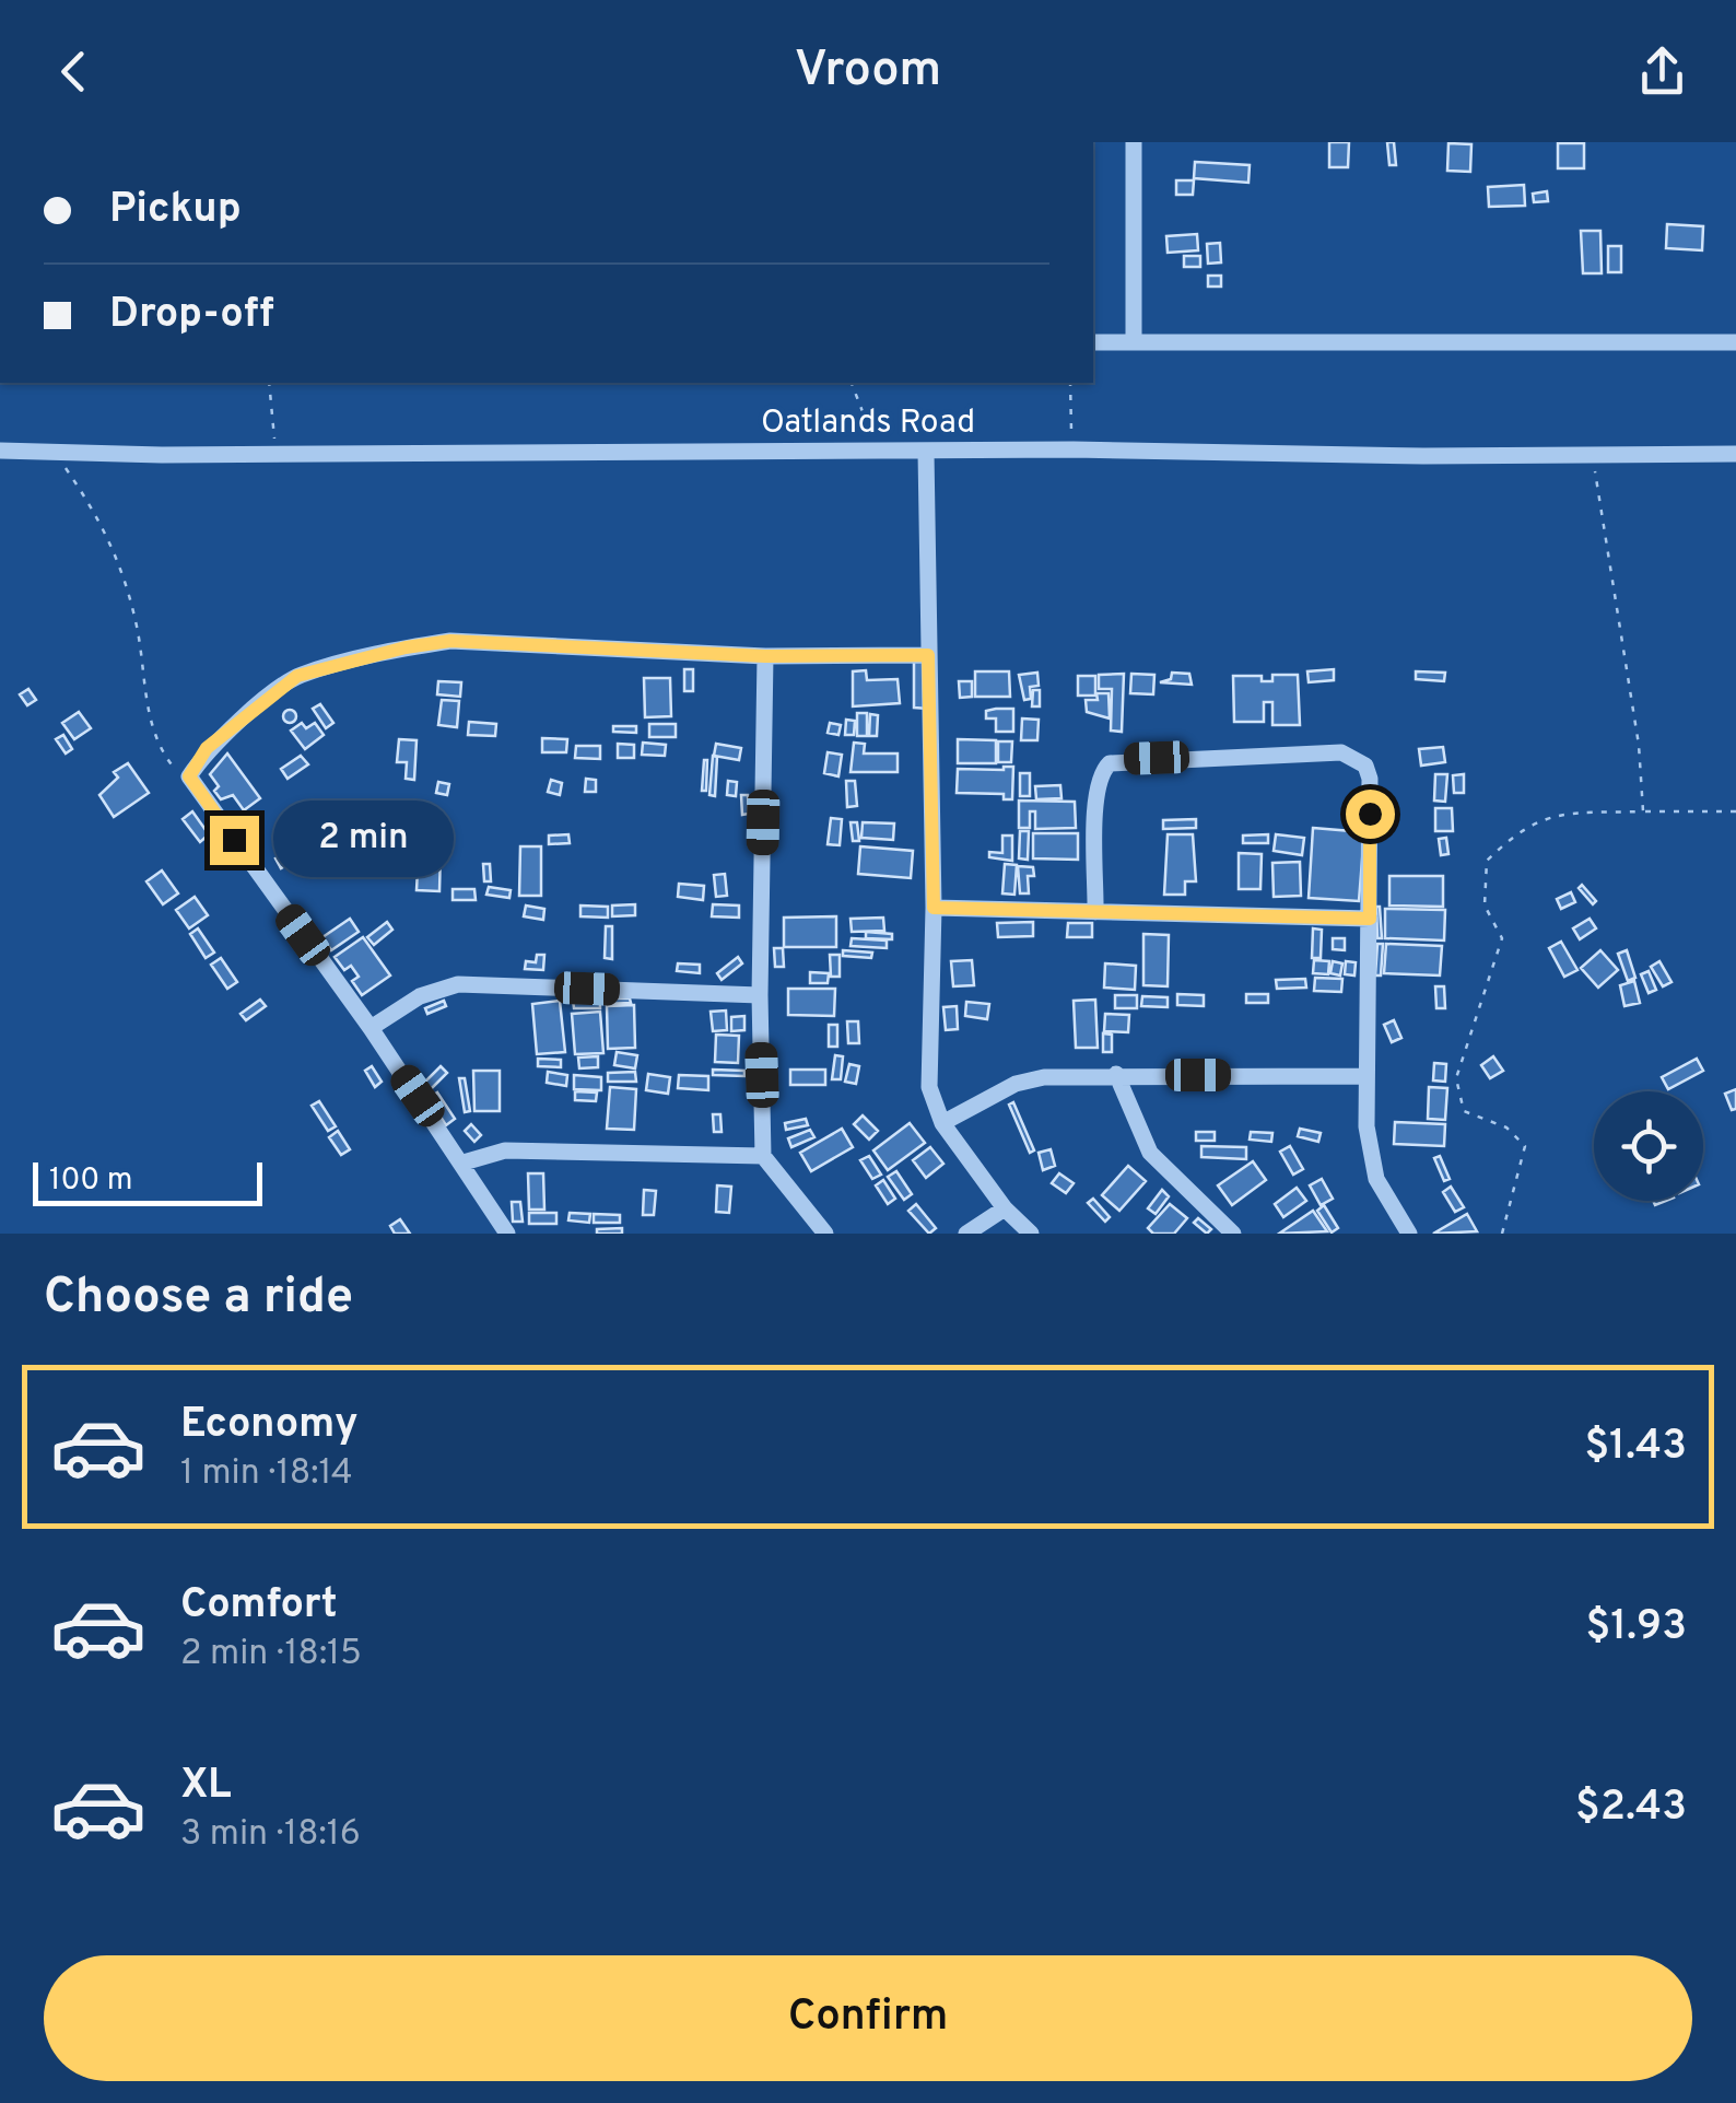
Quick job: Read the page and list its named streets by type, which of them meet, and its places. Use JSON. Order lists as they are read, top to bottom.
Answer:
{
  "streets": {
    "street": ["Oatlands Road"]
  },
  "scale_bar": "100 m",
  "page": {
    "header": "Vroom",
    "banner": ["Pickup", "Drop-off"],
    "bubble": "2 min",
    "scale": "100 m",
    "heading": "Choose a ride",
    "list": [
      {
        "name": "Economy",
        "note": "1 min · 18:14",
        "value": "$1.43"
      },
      {
        "name": "Comfort",
        "note": "2 min · 18:15",
        "value": "$1.93"
      },
      {
        "name": "XL",
        "note": "3 min · 18:16",
        "value": "$2.43"
      }
    ],
    "buttons": "Confirm"
  }
}
